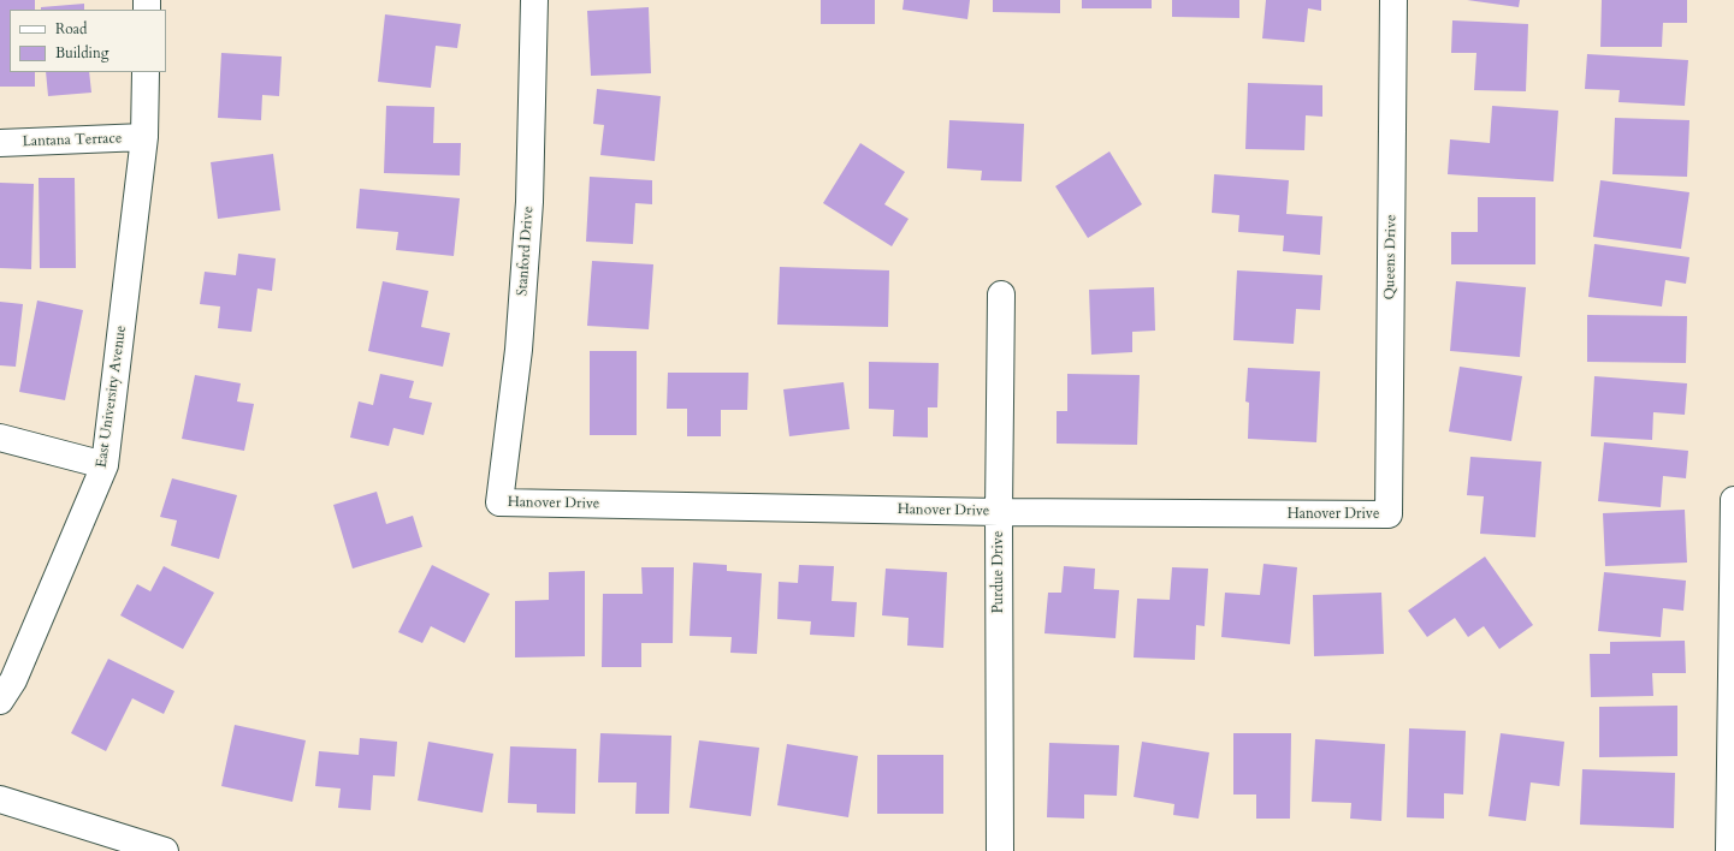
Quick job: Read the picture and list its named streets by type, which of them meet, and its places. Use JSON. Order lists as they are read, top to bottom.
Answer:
{
  "streets": {
    "street": [
      "Lantana Terrace",
      "Stanford Drive",
      "Queens Drive",
      "East University Avenue",
      "Hanover Drive",
      "Purdue Drive"
    ]
  },
  "crossings": [
    ["Lantana Terrace", "East University Avenue"],
    ["Stanford Drive", "Hanover Drive"],
    ["Queens Drive", "Hanover Drive"],
    ["Hanover Drive", "Purdue Drive"]
  ],
  "legend": ["Road", "Building"]
}
